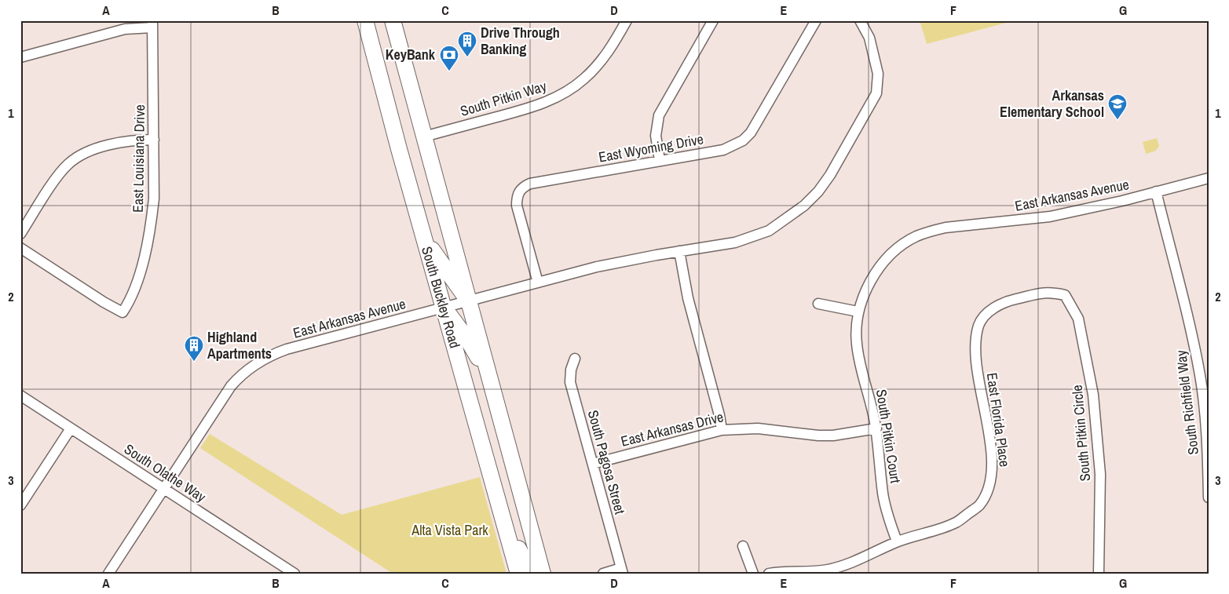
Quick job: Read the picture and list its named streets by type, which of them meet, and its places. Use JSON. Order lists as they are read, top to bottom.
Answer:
{
  "streets": {
    "main road": ["South Buckley Road"],
    "street": [
      "South Pitkin Way",
      "East Wyoming Drive",
      "East Louisiana Drive",
      "East Arkansas Avenue",
      "South Richfield Way",
      "East Florida Place",
      "East Arkansas Drive",
      "South Pitkin Circle",
      "South Pitkin Court",
      "South Pagosa Street",
      "South Olathe Way"
    ]
  },
  "crossings": [
    ["South Pitkin Way", "South Buckley Road"],
    ["East Wyoming Drive", "East Arkansas Avenue"],
    ["East Arkansas Avenue", "South Buckley Road"],
    ["East Arkansas Avenue", "South Richfield Way"],
    ["East Arkansas Avenue", "South Pitkin Court"],
    ["East Arkansas Avenue", "South Olathe Way"],
    ["East Florida Place", "South Pitkin Circle"],
    ["East Florida Place", "South Pitkin Court"],
    ["East Arkansas Drive", "South Pitkin Court"],
    ["East Arkansas Drive", "South Pagosa Street"]
  ],
  "parks": ["Alta Vista Park"],
  "places": {
    "building": ["Drive Through Banking", "Highland Apartments"],
    "bank": ["KeyBank"],
    "school or university": ["Arkansas Elementary School"]
  },
  "grid": {
    "columns": [
      "A",
      "B",
      "C",
      "D",
      "E",
      "F",
      "G"
    ],
    "rows": ["1", "2", "3"]
  }
}
